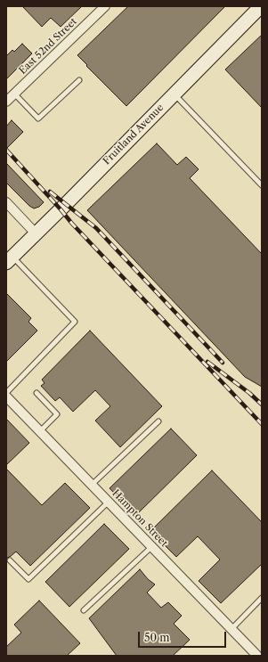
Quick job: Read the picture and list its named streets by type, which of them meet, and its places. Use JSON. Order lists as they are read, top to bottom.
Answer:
{
  "streets": {
    "street": ["East 52nd Street", "Fruitland Avenue", "Hampton Street"]
  },
  "scale_bar": "50 m"
}
